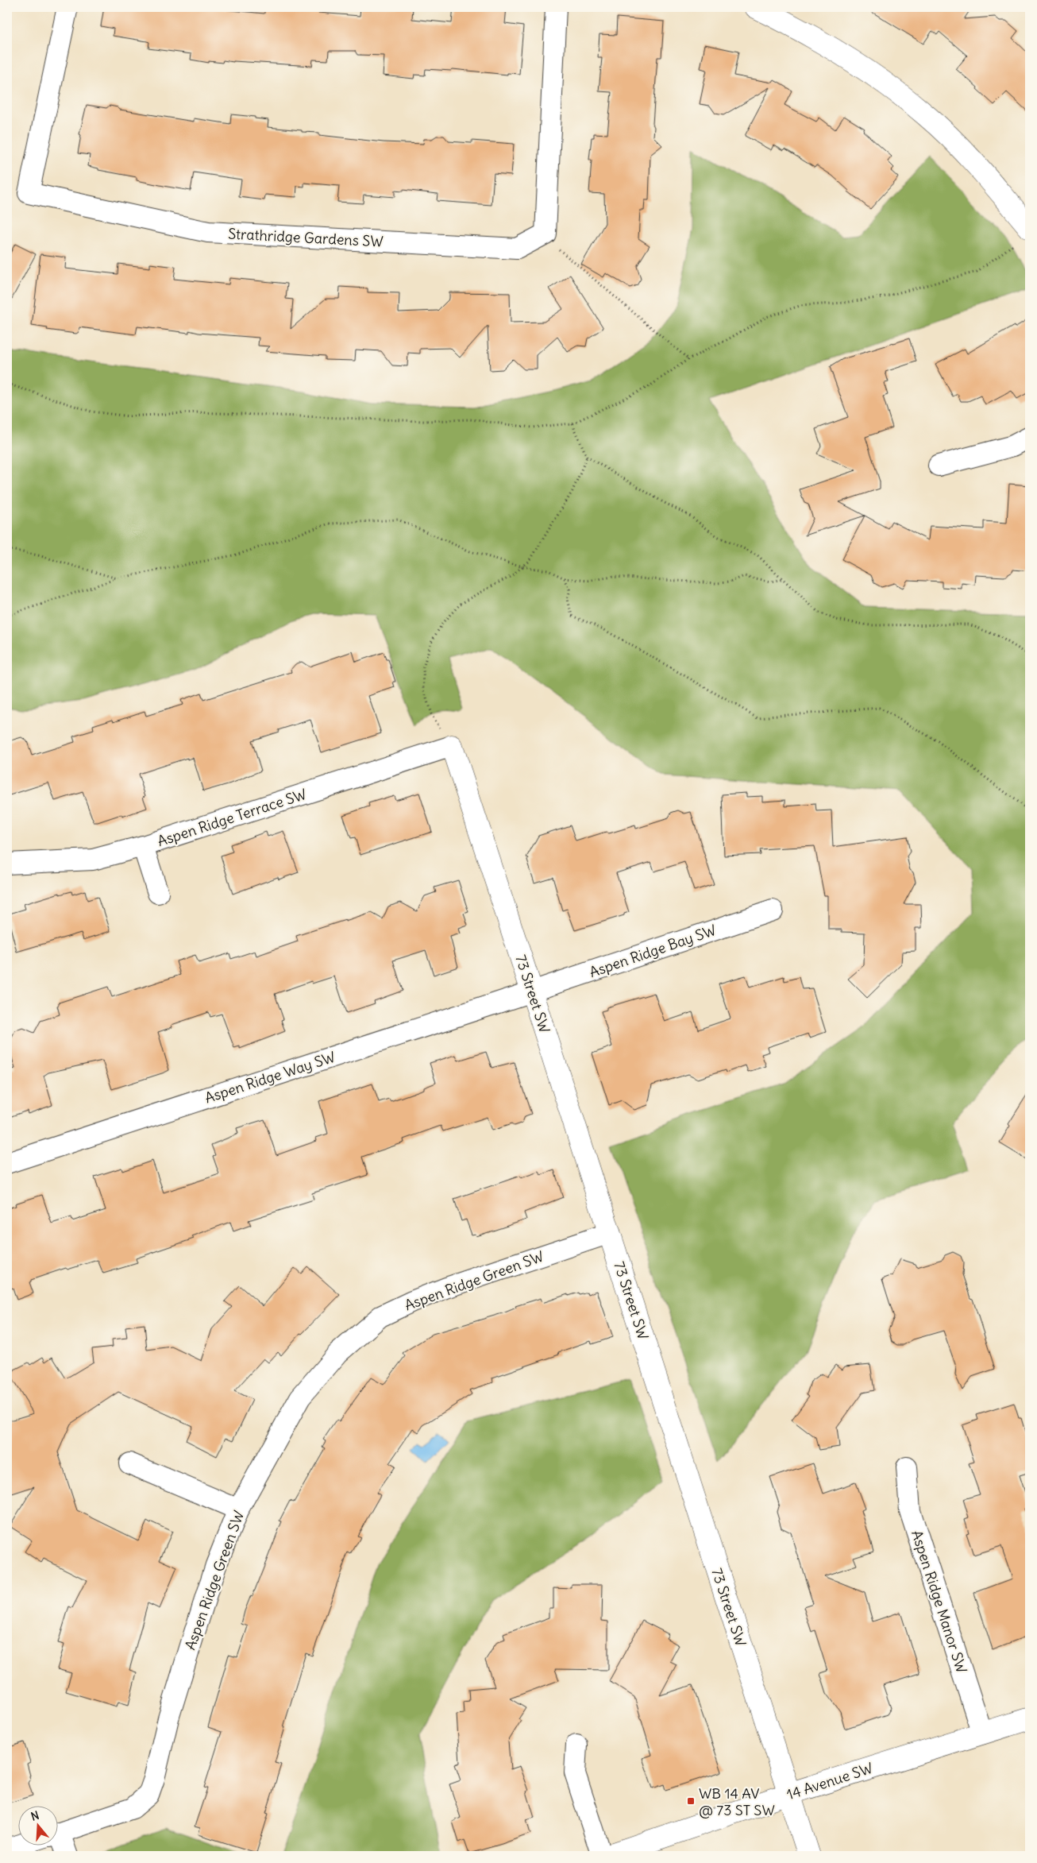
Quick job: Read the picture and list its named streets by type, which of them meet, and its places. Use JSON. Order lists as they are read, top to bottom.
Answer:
{
  "streets": {
    "street": [
      "Strathridge Gardens SW",
      "Aspen Ridge Terrace SW",
      "Aspen Ridge Bay SW",
      "73 Street SW",
      "Aspen Ridge Way SW",
      "Aspen Ridge Green SW",
      "Aspen Ridge Manor SW",
      "14 Avenue SW"
    ]
  },
  "crossings": [
    ["Aspen Ridge Terrace SW", "73 Street SW"],
    ["Aspen Ridge Bay SW", "73 Street SW"],
    ["Aspen Ridge Bay SW", "Aspen Ridge Way SW"],
    ["73 Street SW", "Aspen Ridge Way SW"],
    ["73 Street SW", "Aspen Ridge Green SW"],
    ["73 Street SW", "14 Avenue SW"],
    ["Aspen Ridge Manor SW", "14 Avenue SW"]
  ],
  "places": {
    "transit": ["WB 14 AV @ 73 ST SW"]
  },
  "north": "top"
}
